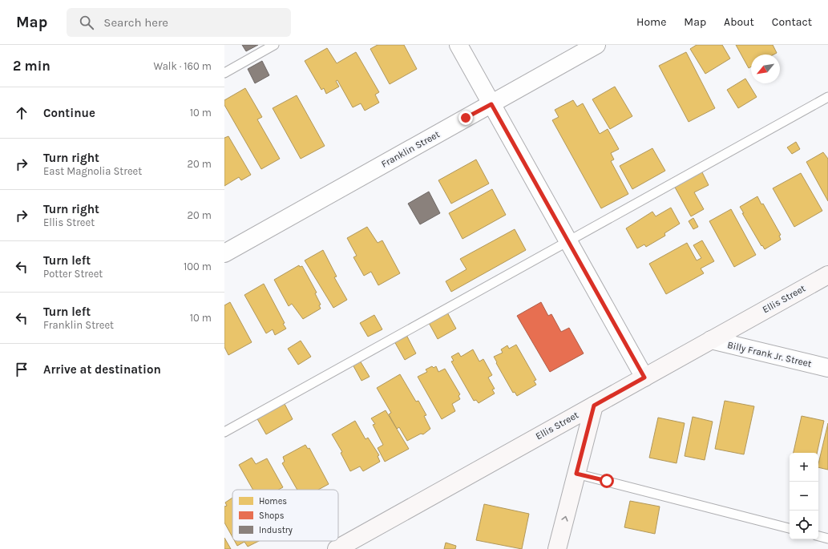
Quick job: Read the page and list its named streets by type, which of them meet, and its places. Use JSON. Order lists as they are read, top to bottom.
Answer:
{
  "streets": {
    "street": ["Franklin Street", "Ellis Street", "Billy Frank Jr. Street"]
  },
  "crossings": [
    ["Ellis Street", "Billy Frank Jr. Street"]
  ],
  "legend": ["Homes", "Shops", "Industry"],
  "north": "bottom left",
  "page": {
    "header": "Map",
    "search": "Search here",
    "nav": [
      "Home",
      "Map",
      "About",
      "Contact"
    ],
    "heading": ["2 min", "Walk · 160 m"],
    "list": [
      ["Continue", "10 m"],
      ["Turn right", "East Magnolia Street", "20 m"],
      ["Turn right", "Ellis Street", "20 m"],
      ["Turn left", "Potter Street", "100 m"],
      ["Turn left", "Franklin Street", "10 m"],
      "Arrive at destination"
    ],
    "map_buttons": ["+", "−"]
  }
}
